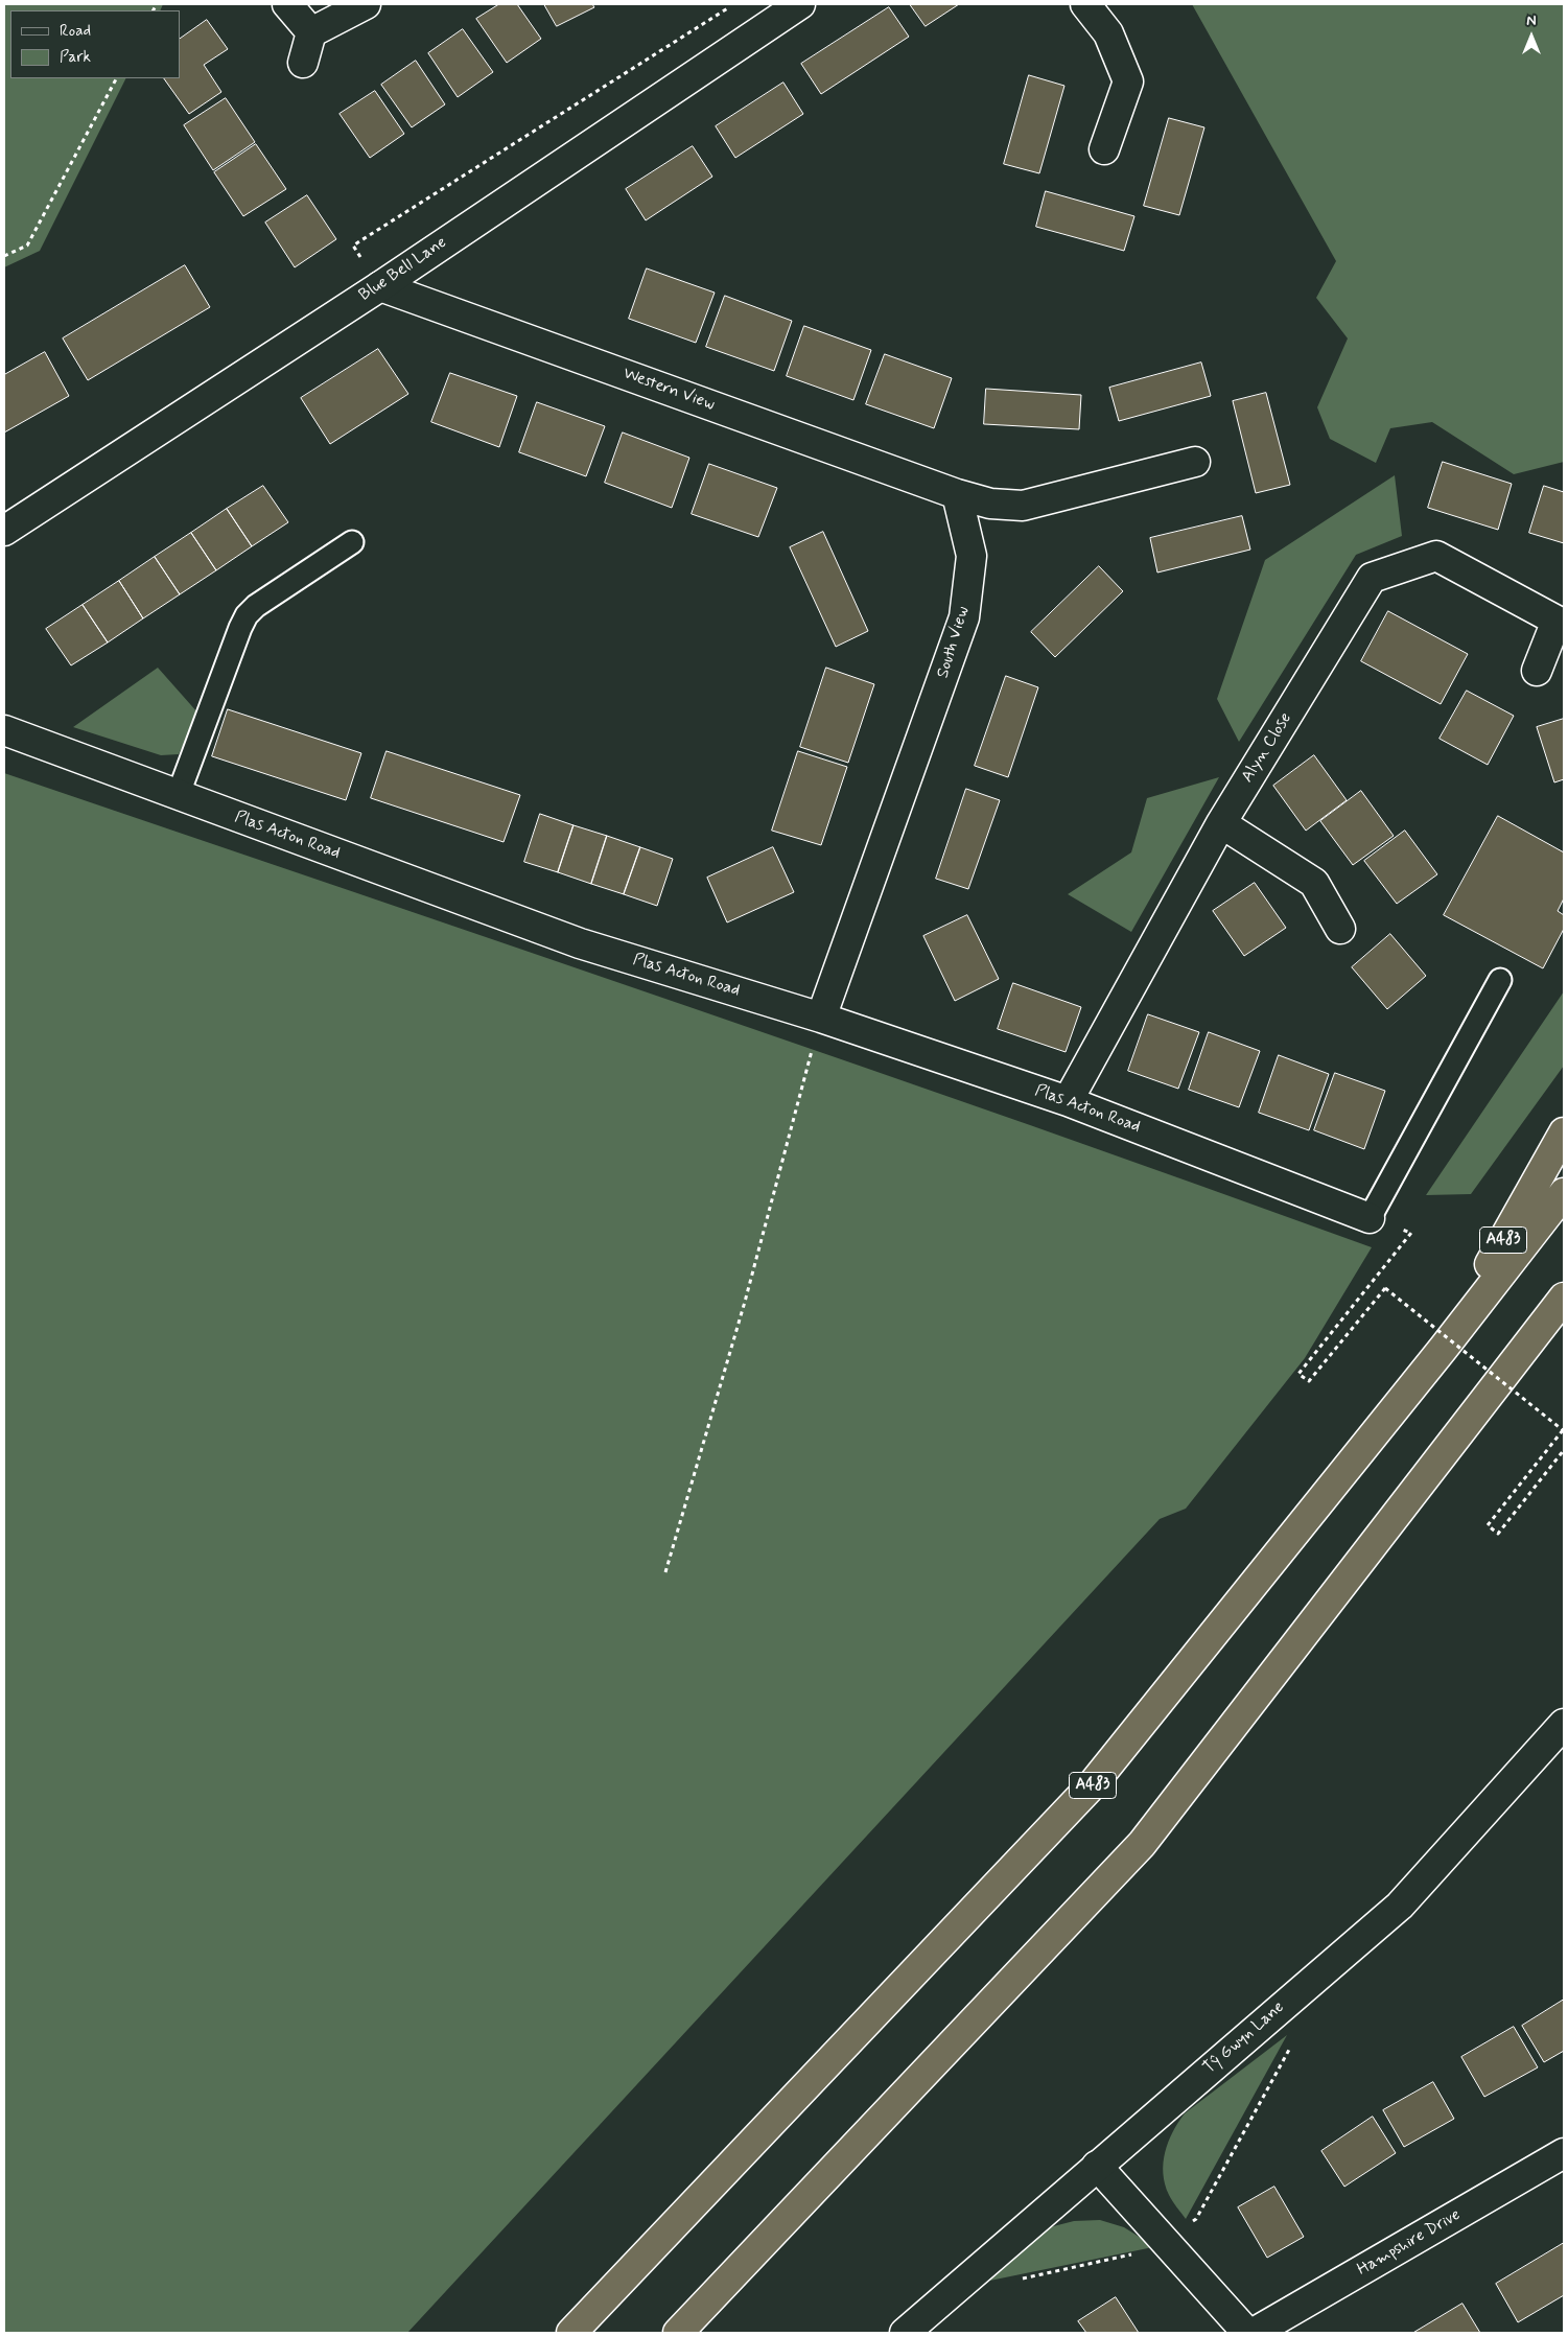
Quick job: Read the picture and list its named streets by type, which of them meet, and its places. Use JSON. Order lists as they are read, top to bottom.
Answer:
{
  "streets": {
    "highway": ["A483"],
    "street": [
      "Blue Bell Lane",
      "Western View",
      "South View",
      "Alyn Close",
      "Plas Acton Road",
      "Tŷ Gwyn Lane",
      "Hampshire Drive"
    ]
  },
  "crossings": [
    ["Blue Bell Lane", "Western View"],
    ["Western View", "South View"],
    ["South View", "Plas Acton Road"],
    ["Alyn Close", "Plas Acton Road"]
  ],
  "legend": ["Road", "Park"],
  "north": "top"
}
